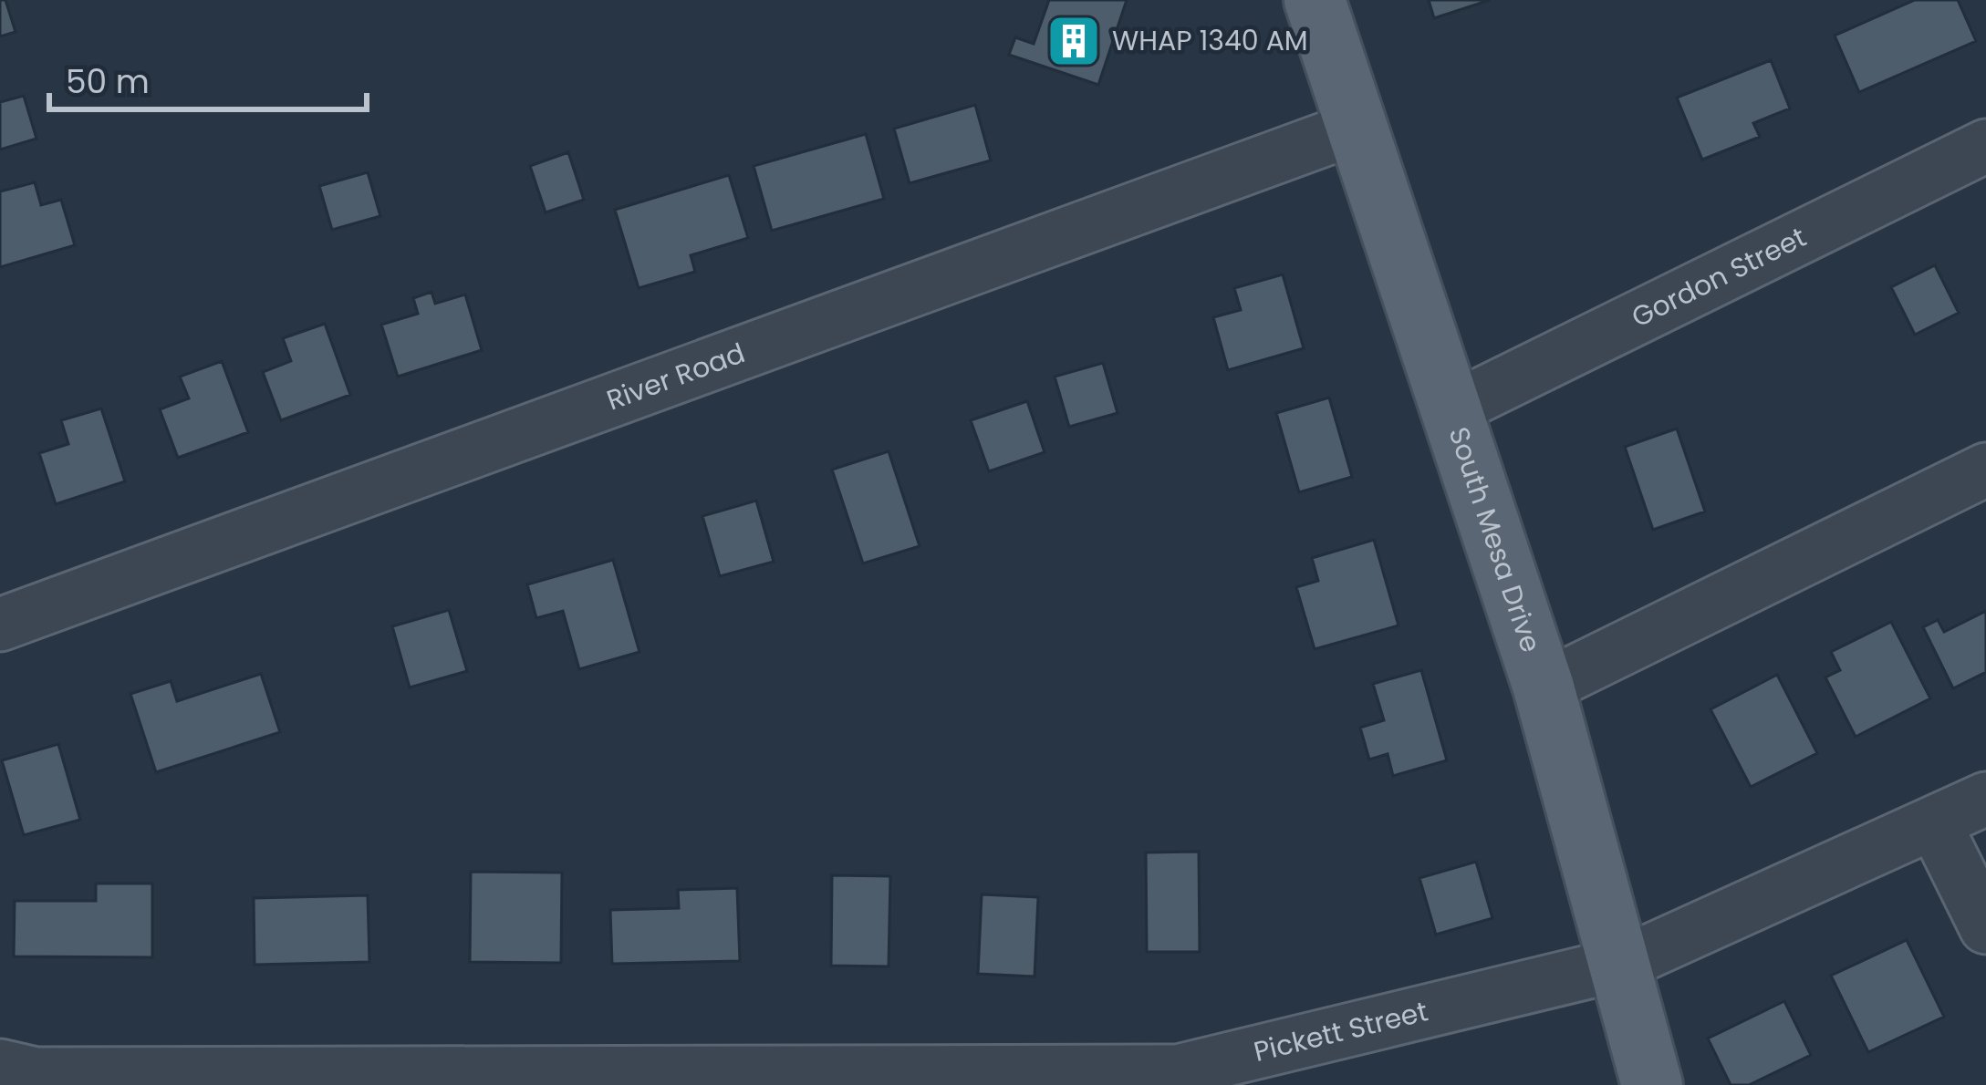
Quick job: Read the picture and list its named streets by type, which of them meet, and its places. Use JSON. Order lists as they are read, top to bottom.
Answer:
{
  "streets": {
    "main road": ["South Mesa Drive"],
    "street": ["Gordon Street", "River Road", "Pickett Street"]
  },
  "crossings": [
    ["Gordon Street", "South Mesa Drive"],
    ["River Road", "South Mesa Drive"],
    ["South Mesa Drive", "Pickett Street"]
  ],
  "places": {
    "building": ["WHAP 1340 AM"]
  },
  "scale_bar": "50 m"
}
